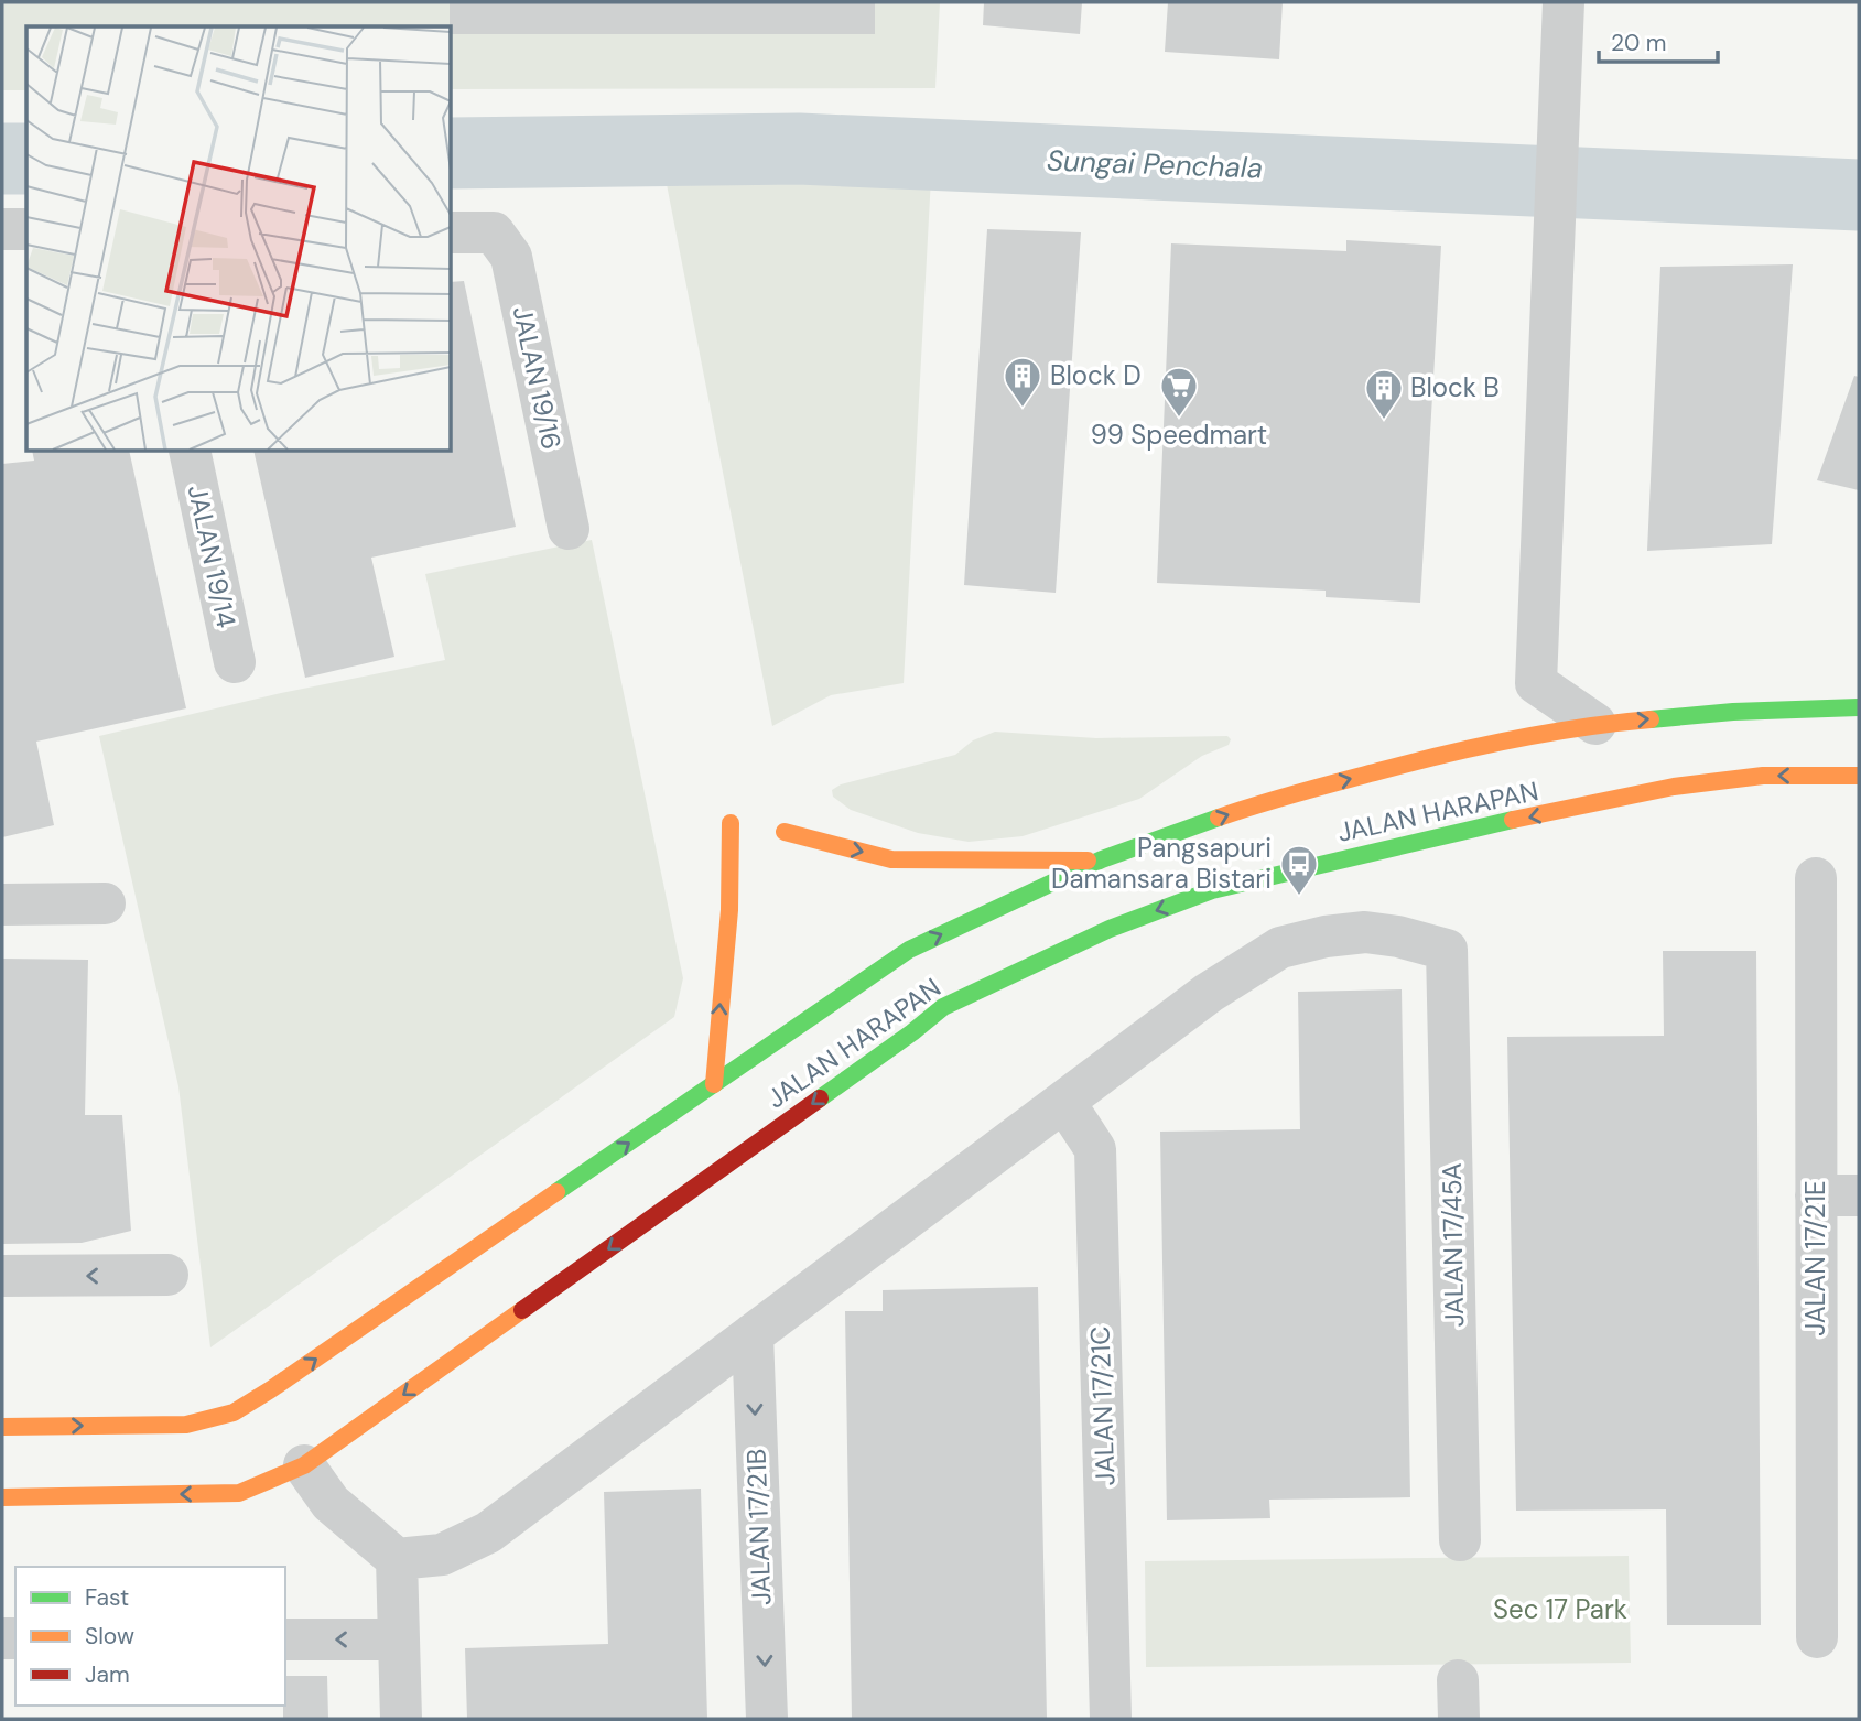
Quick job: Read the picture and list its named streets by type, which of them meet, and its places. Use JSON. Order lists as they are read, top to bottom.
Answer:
{
  "streets": {
    "main road": ["JALAN HARAPAN"],
    "street": [
      "JALAN 19/16",
      "JALAN 19/14",
      "JALAN 17/45A",
      "JALAN 17/21E",
      "JALAN 17/21C",
      "JALAN 17/21B"
    ]
  },
  "crossings": [
    ["JALAN 17/45A", "JALAN 17/21C"]
  ],
  "water": ["Sungai Penchala"],
  "parks": ["Sec 17 Park"],
  "places": {
    "building": ["Block D", "Block B"],
    "supermarket": ["99 Speedmart"],
    "bus stop": ["Pangsapuri Damansara Bistari"]
  },
  "legend": ["Fast", "Slow", "Jam"],
  "scale_bar": "20 m"
}
